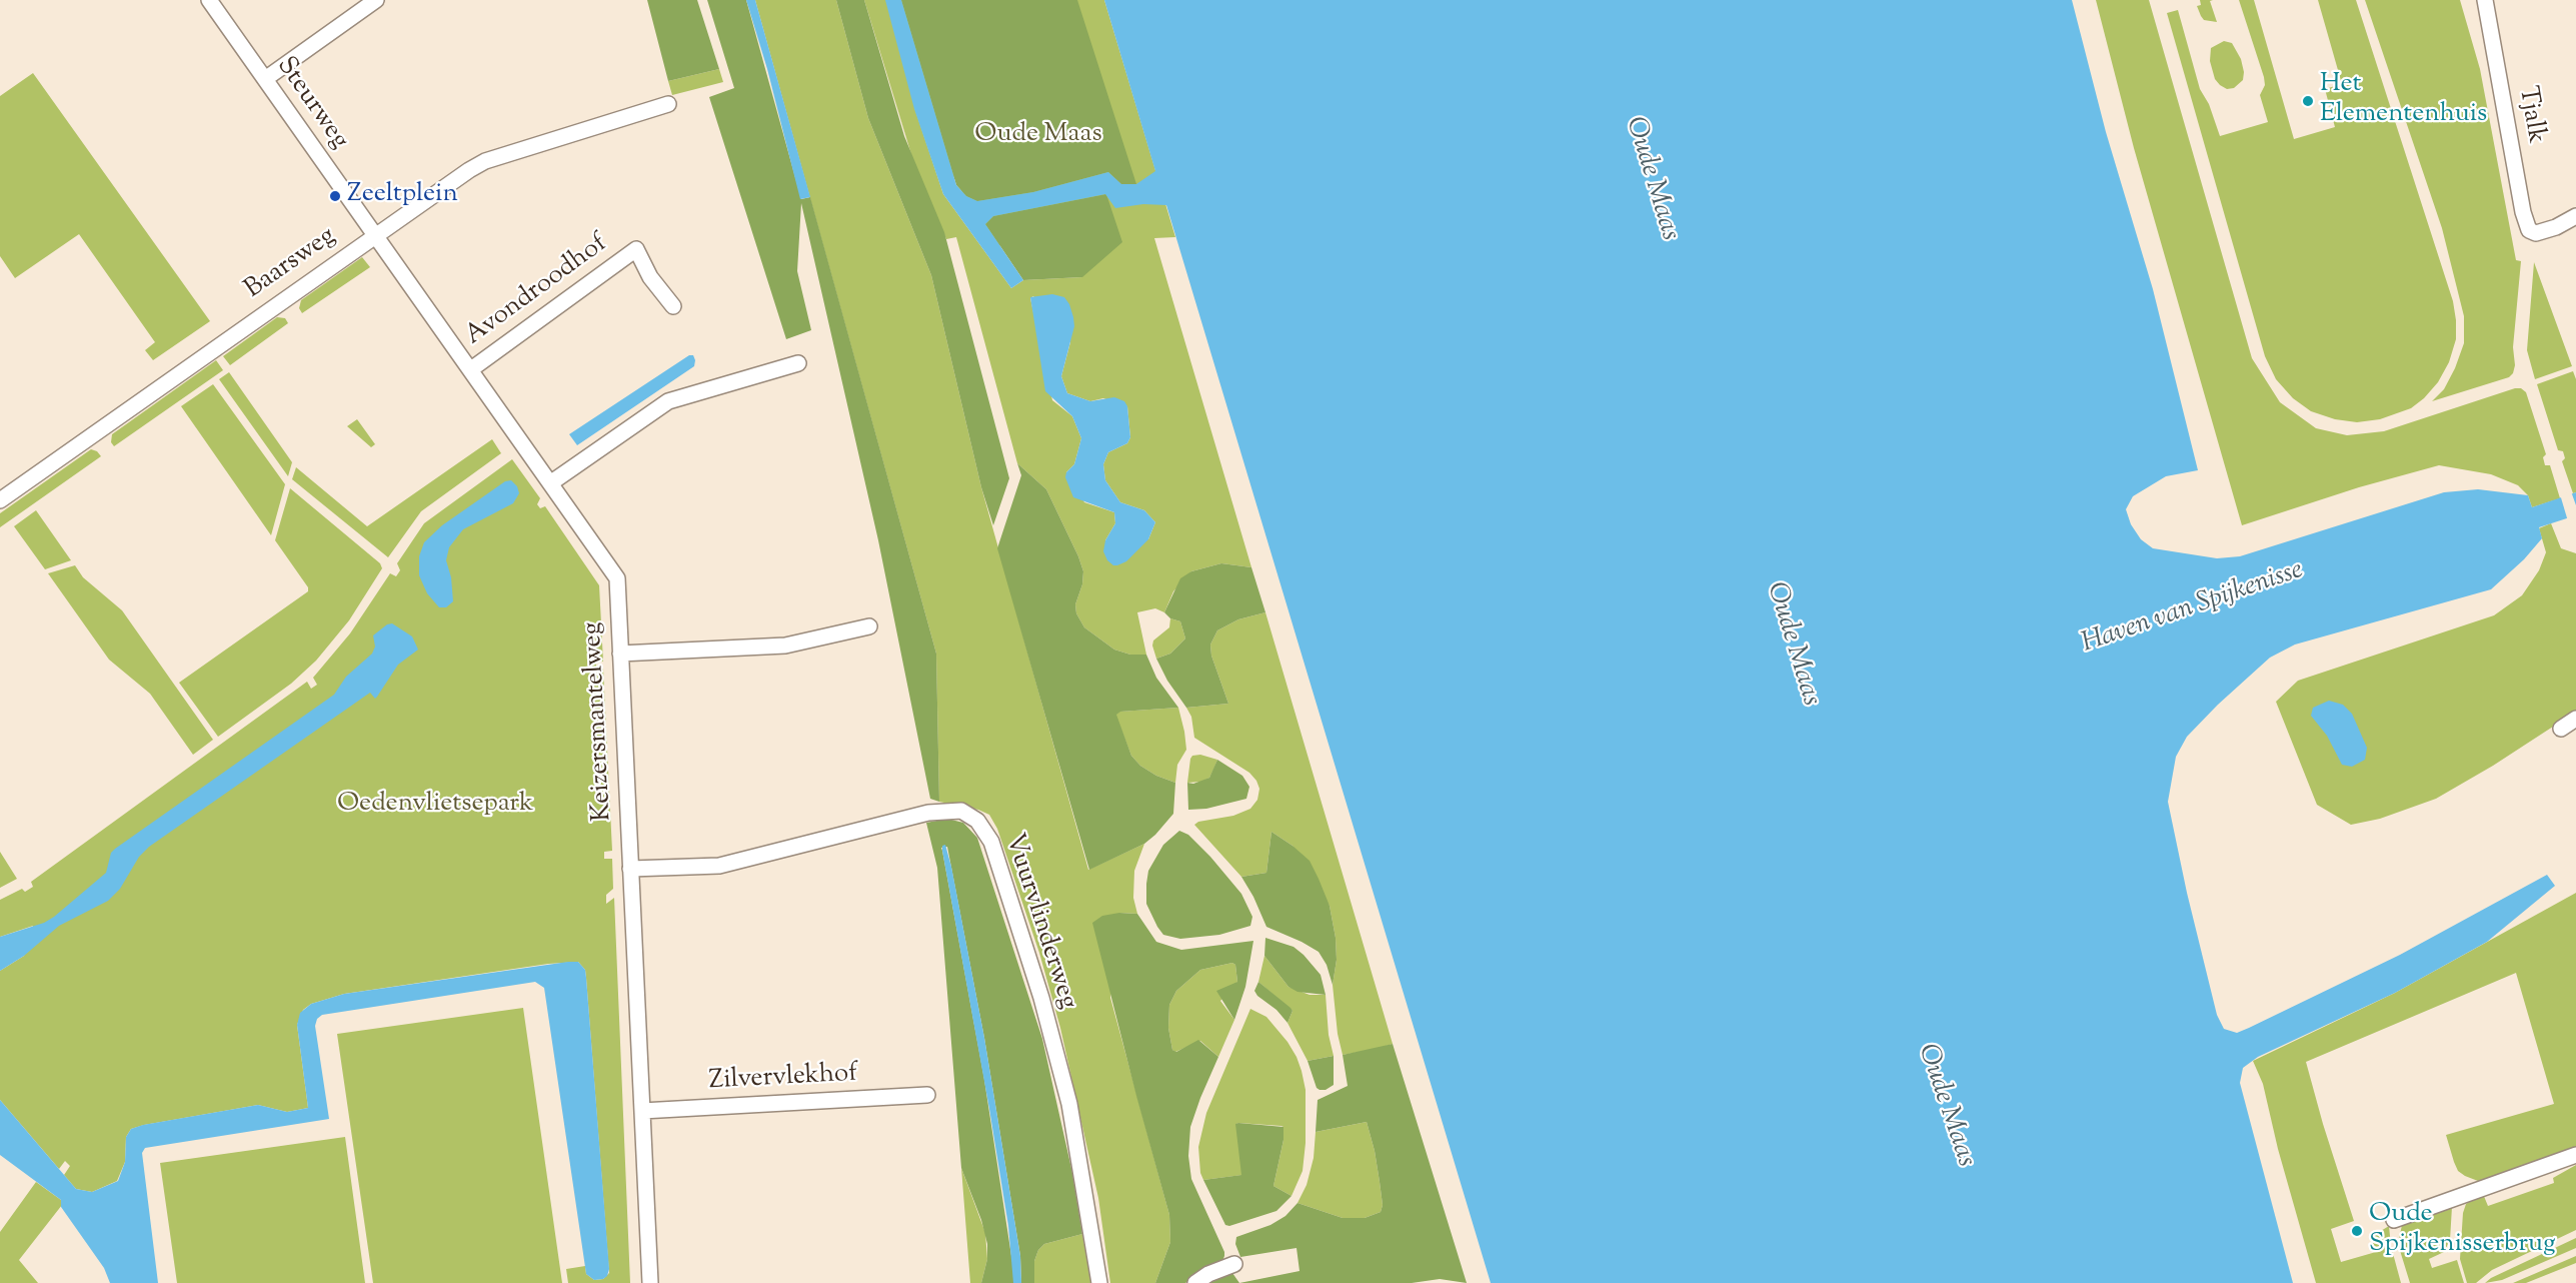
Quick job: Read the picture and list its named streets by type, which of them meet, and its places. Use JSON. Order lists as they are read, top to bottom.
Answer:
{
  "streets": {
    "street": [
      "Steurweg",
      "Tjalk",
      "Baarsweg",
      "Avondroodhof",
      "Keizersmantelweg",
      "Vuurvlinderweg",
      "Zilvervlekhof"
    ]
  },
  "crossings": [
    ["Steurweg", "Baarsweg"],
    ["Steurweg", "Keizersmantelweg"],
    ["Baarsweg", "Keizersmantelweg"],
    ["Avondroodhof", "Keizersmantelweg"],
    ["Keizersmantelweg", "Vuurvlinderweg"],
    ["Keizersmantelweg", "Zilvervlekhof"]
  ],
  "water": ["Oude Maas", "Haven van Spijkenisse"],
  "parks": ["Oude Maas", "Oedenvlietsepark"],
  "places": ["Het Elementenhuis", "Zeeltplein", "Oude Spijkenisserbrug"]
}
